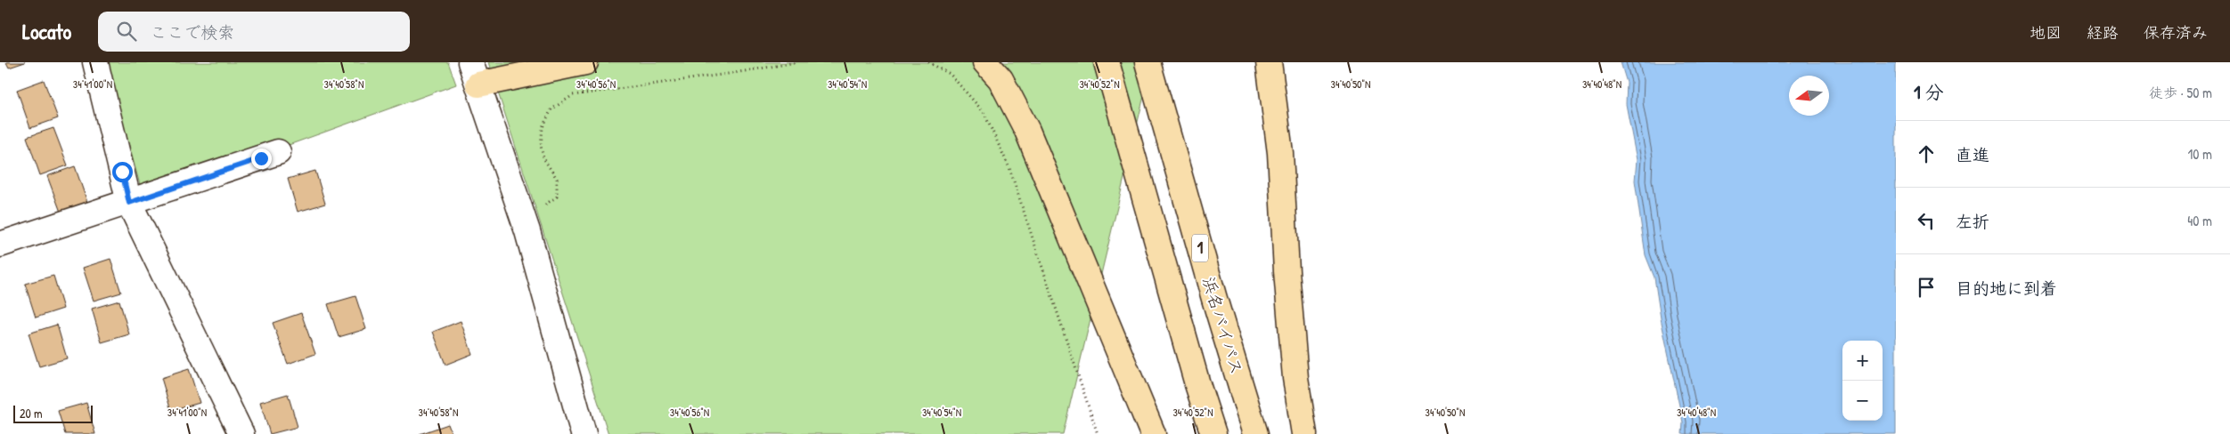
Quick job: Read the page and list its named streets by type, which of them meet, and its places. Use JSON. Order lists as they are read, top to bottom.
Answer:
{
  "streets": {
    "highway": ["1", "浜名バイパス"]
  },
  "scale_bar": "20 m",
  "north": "left",
  "page": {
    "header": "Locato",
    "search": "ここで検索",
    "nav": ["地図", "経路", "保存済み"],
    "heading": ["1 分", "徒歩 · 50 m"],
    "list": [
      ["直進", "10 m"],
      ["左折", "40 m"],
      "目的地に到着"
    ],
    "map_buttons": ["+", "−"],
    "scale": "20 m"
  },
  "coordinates": [
    "34°40'52\"N",
    "34°40'50\"N",
    "34°41'00\"N",
    "34°40'58\"N",
    "34°40'56\"N",
    "34°40'54\"N",
    "34°40'48\"N"
  ]
}
